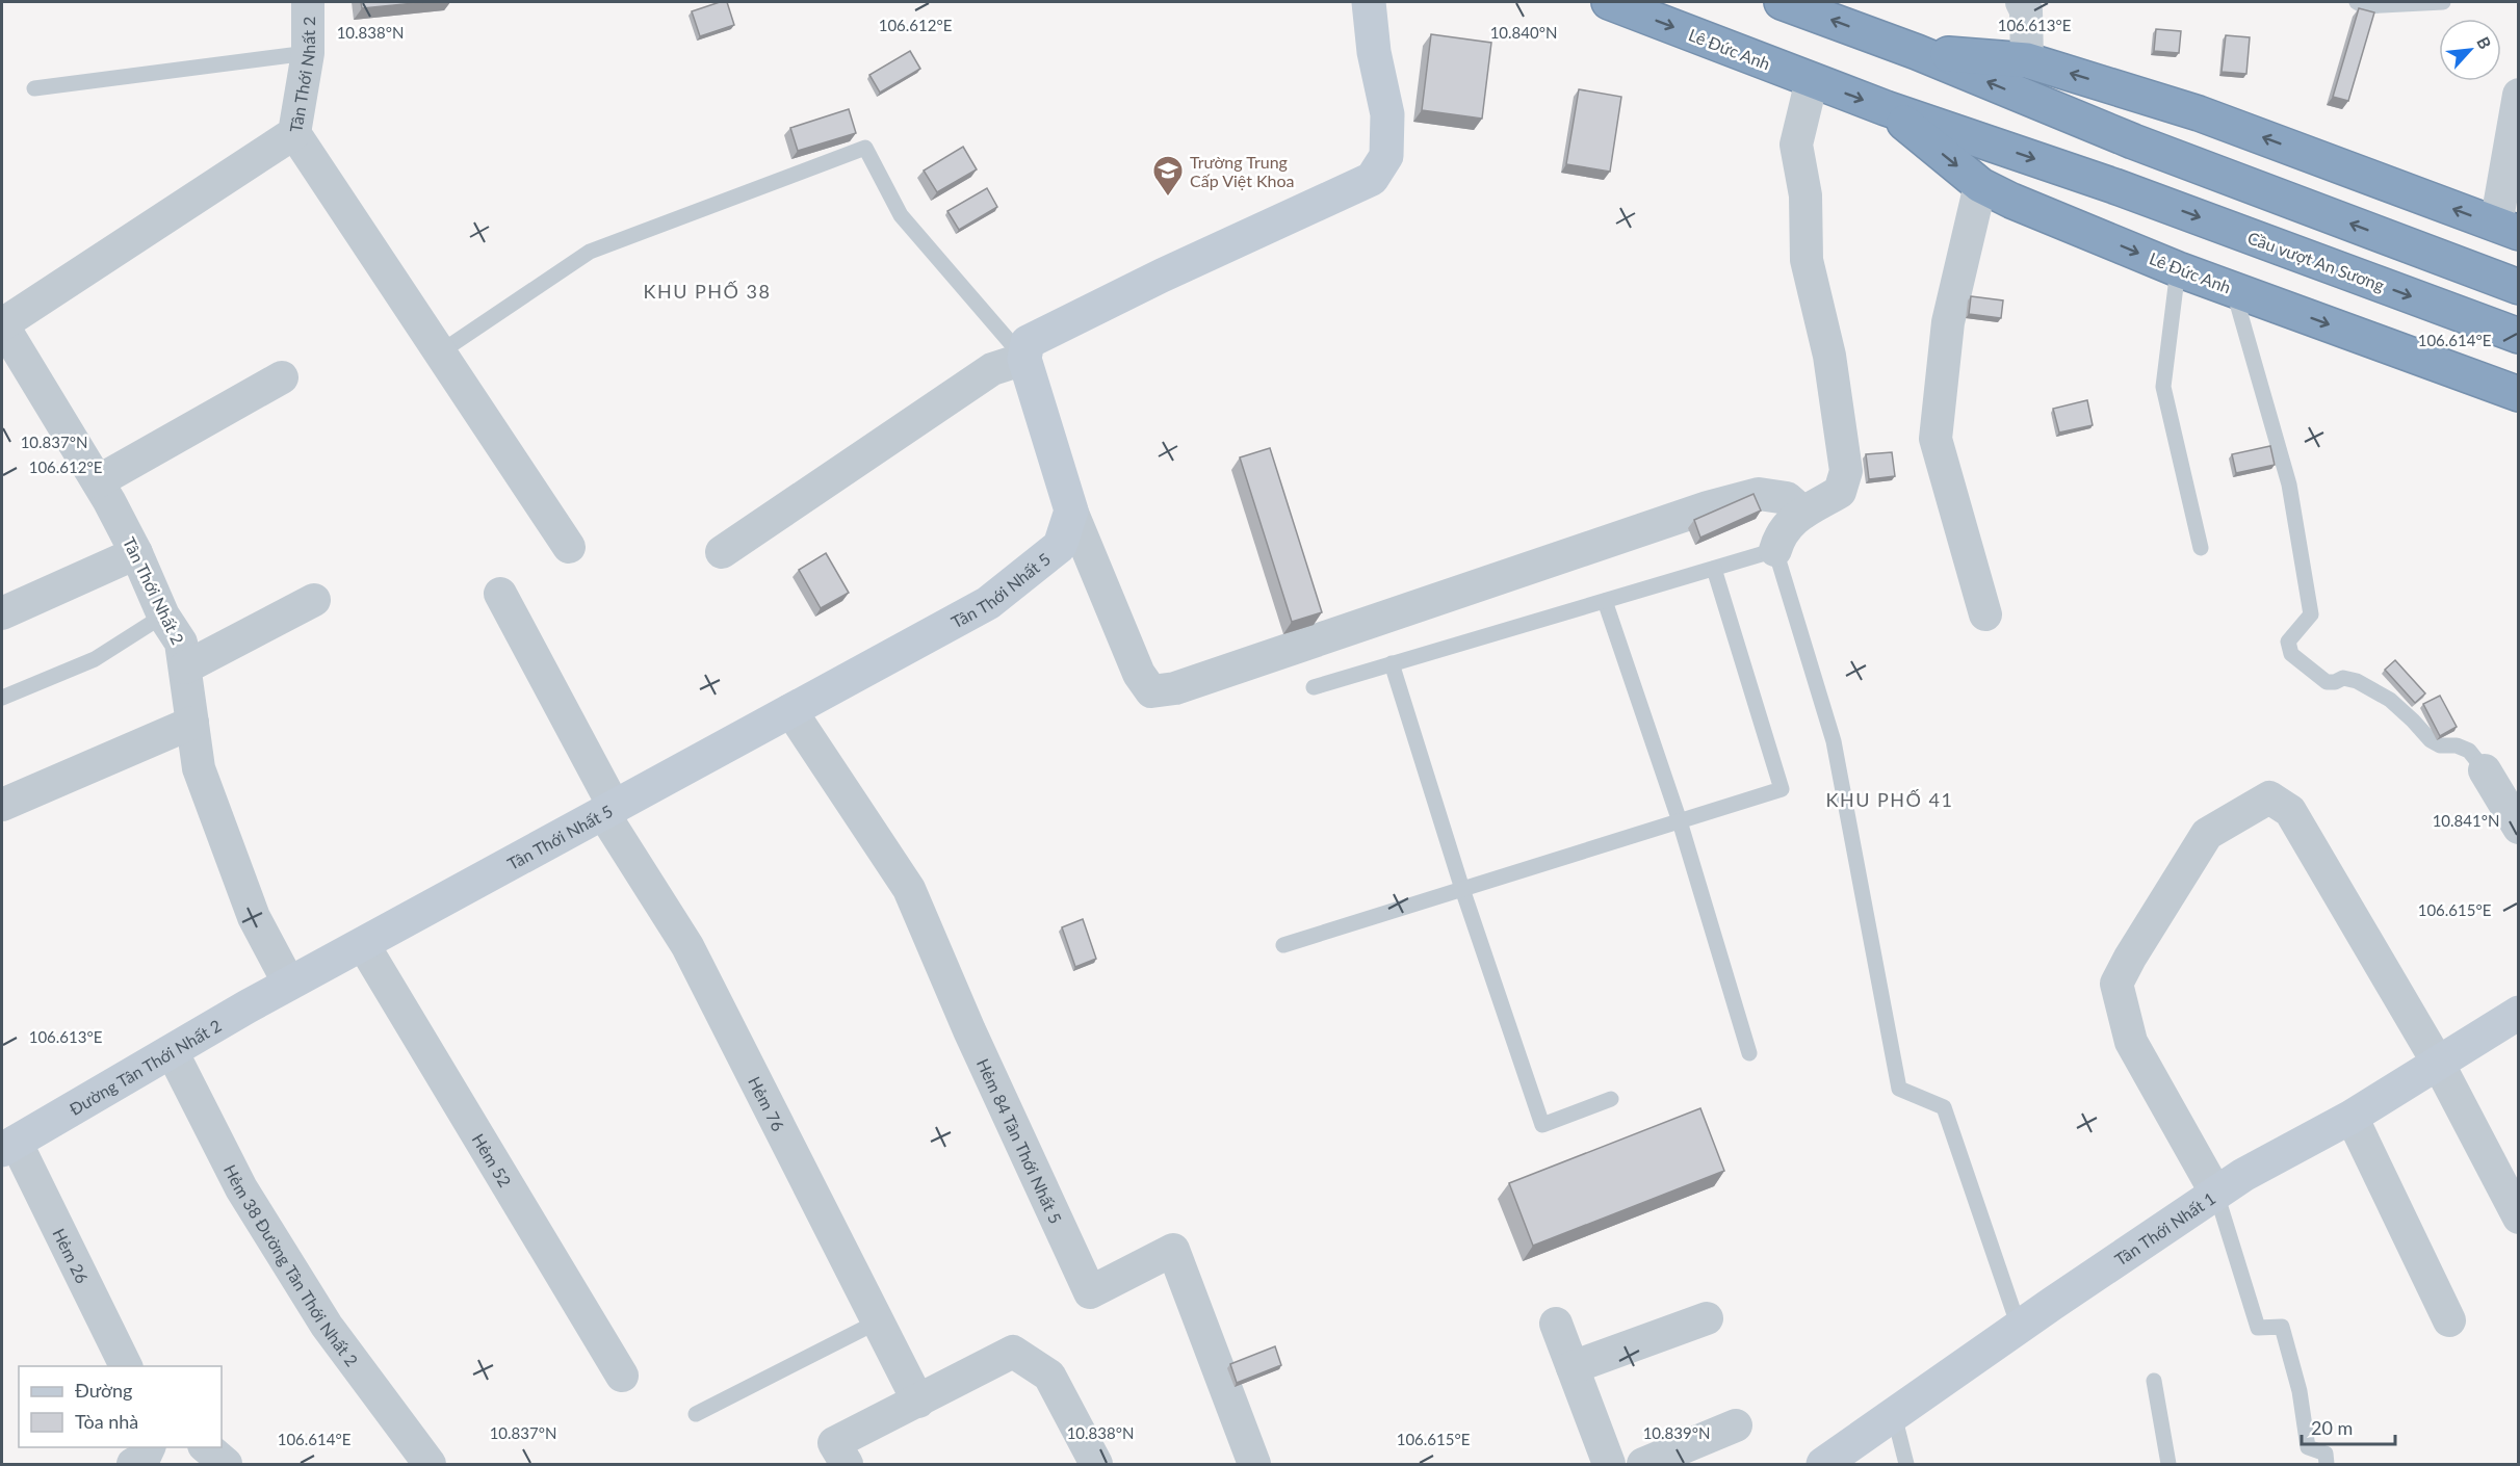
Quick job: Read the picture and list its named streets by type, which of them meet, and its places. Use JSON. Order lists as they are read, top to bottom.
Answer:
{
  "streets": {
    "highway": ["Lê Đức Anh", "Cầu vượt An Sương"],
    "street": [
      "Tân Thới Nhất 2",
      "Tân Thới Nhất 5",
      "Đường Tân Thới Nhất 2",
      "Hẻm 76",
      "Hẻm 84 Tân Thới Nhất 5",
      "Hẻm 52",
      "Tân Thới Nhất 1",
      "Hẻm 26",
      "Hẻm 38 Đường Tân Thới Nhất 2"
    ]
  },
  "crossings": [
    ["Lê Đức Anh", "Cầu vượt An Sương"],
    ["Tân Thới Nhất 2", "Tân Thới Nhất 5"],
    ["Tân Thới Nhất 2", "Đường Tân Thới Nhất 2"],
    ["Tân Thới Nhất 5", "Đường Tân Thới Nhất 2"],
    ["Tân Thới Nhất 5", "Hẻm 76"],
    ["Tân Thới Nhất 5", "Hẻm 84 Tân Thới Nhất 5"],
    ["Tân Thới Nhất 5", "Hẻm 52"],
    ["Đường Tân Thới Nhất 2", "Hẻm 26"],
    ["Đường Tân Thới Nhất 2", "Hẻm 38 Đường Tân Thới Nhất 2"]
  ],
  "districts": ["KHU PHỐ 38", "KHU PHỐ 41"],
  "places": {
    "school or university": ["Trường Trung Cấp Việt Khoa"]
  },
  "legend": ["Đường", "Tòa nhà"],
  "scale_bar": "20 m",
  "north": "top right",
  "coordinates": [
    "106.612°E",
    "106.613°E",
    "10.838°N",
    "10.840°N",
    "106.614°E",
    "10.837°N",
    "10.841°N",
    "106.615°E",
    "10.839°N"
  ]
}
